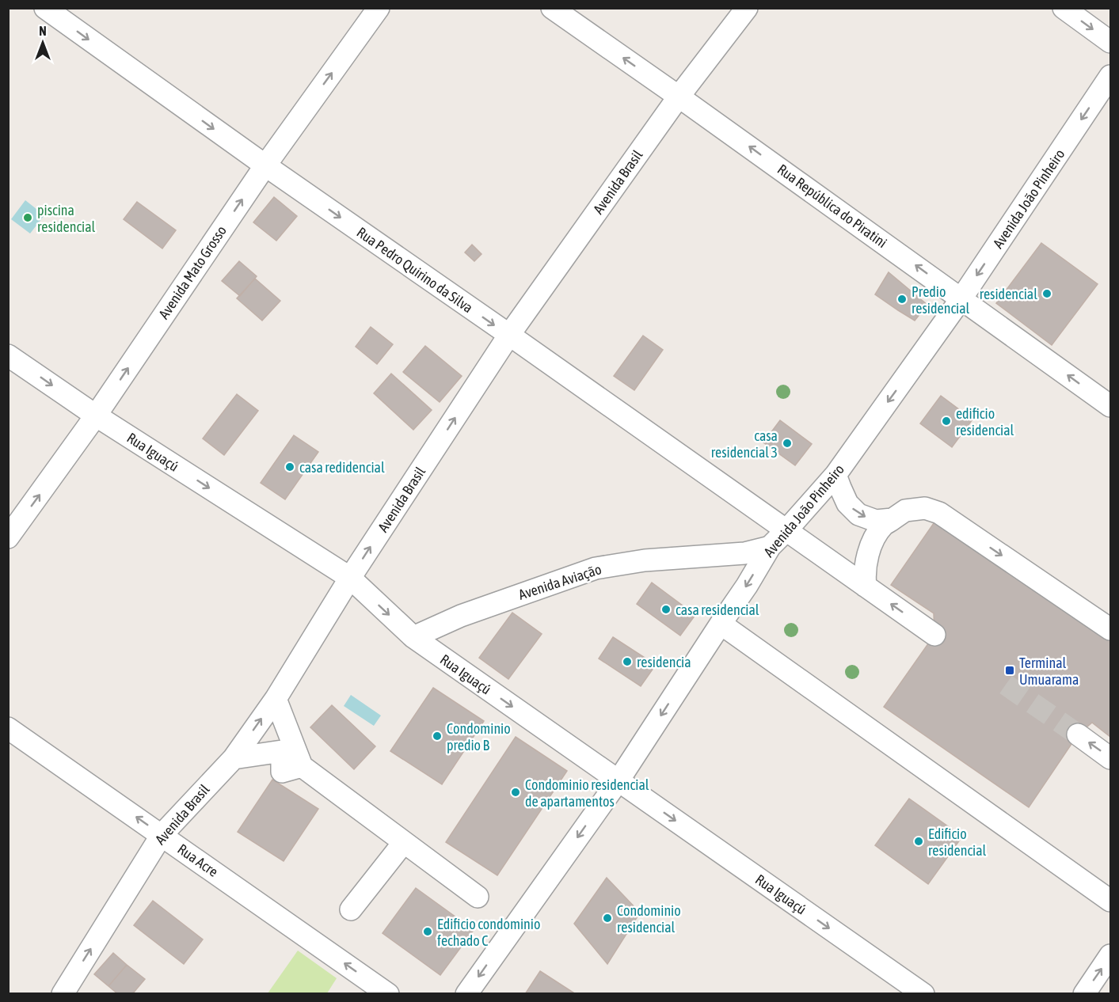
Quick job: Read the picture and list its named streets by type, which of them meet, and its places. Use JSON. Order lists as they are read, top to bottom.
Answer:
{
  "streets": {
    "street": [
      "Avenida Brasil",
      "Avenida João Pinheiro",
      "Rua República do Piratini",
      "Rua Pedro Quirino da Silva",
      "Avenida Mato Grosso",
      "Rua Iguaçú",
      "Avenida Aviação",
      "Rua Acre"
    ]
  },
  "crossings": [
    ["Avenida Brasil", "Rua República do Piratini"],
    ["Avenida Brasil", "Rua Pedro Quirino da Silva"],
    ["Avenida Brasil", "Rua Iguaçú"],
    ["Avenida Brasil", "Rua Acre"],
    ["Avenida João Pinheiro", "Rua República do Piratini"],
    ["Avenida João Pinheiro", "Rua Pedro Quirino da Silva"],
    ["Avenida João Pinheiro", "Rua Iguaçú"],
    ["Avenida João Pinheiro", "Avenida Aviação"],
    ["Rua Pedro Quirino da Silva", "Avenida Mato Grosso"],
    ["Avenida Mato Grosso", "Rua Iguaçú"],
    ["Rua Iguaçú", "Avenida Aviação"]
  ],
  "one_way": [
    "Avenida Brasil",
    "Avenida João Pinheiro",
    "Rua República do Piratini",
    "Avenida Mato Grosso"
  ],
  "places": {
    "other": [
      "piscina residencial",
      "residencial",
      "Predio residencial",
      "edificio residencial",
      "casa residencial 3",
      "casa redidencial",
      "casa residencial",
      "residencia",
      "Condominio predio B",
      "Condominio residencial de apartamentos",
      "Edificio residencial",
      "Condominio residencial",
      "Edificio condominio fechado C"
    ],
    "transit": ["Terminal Umuarama"]
  },
  "north": "top"
}
